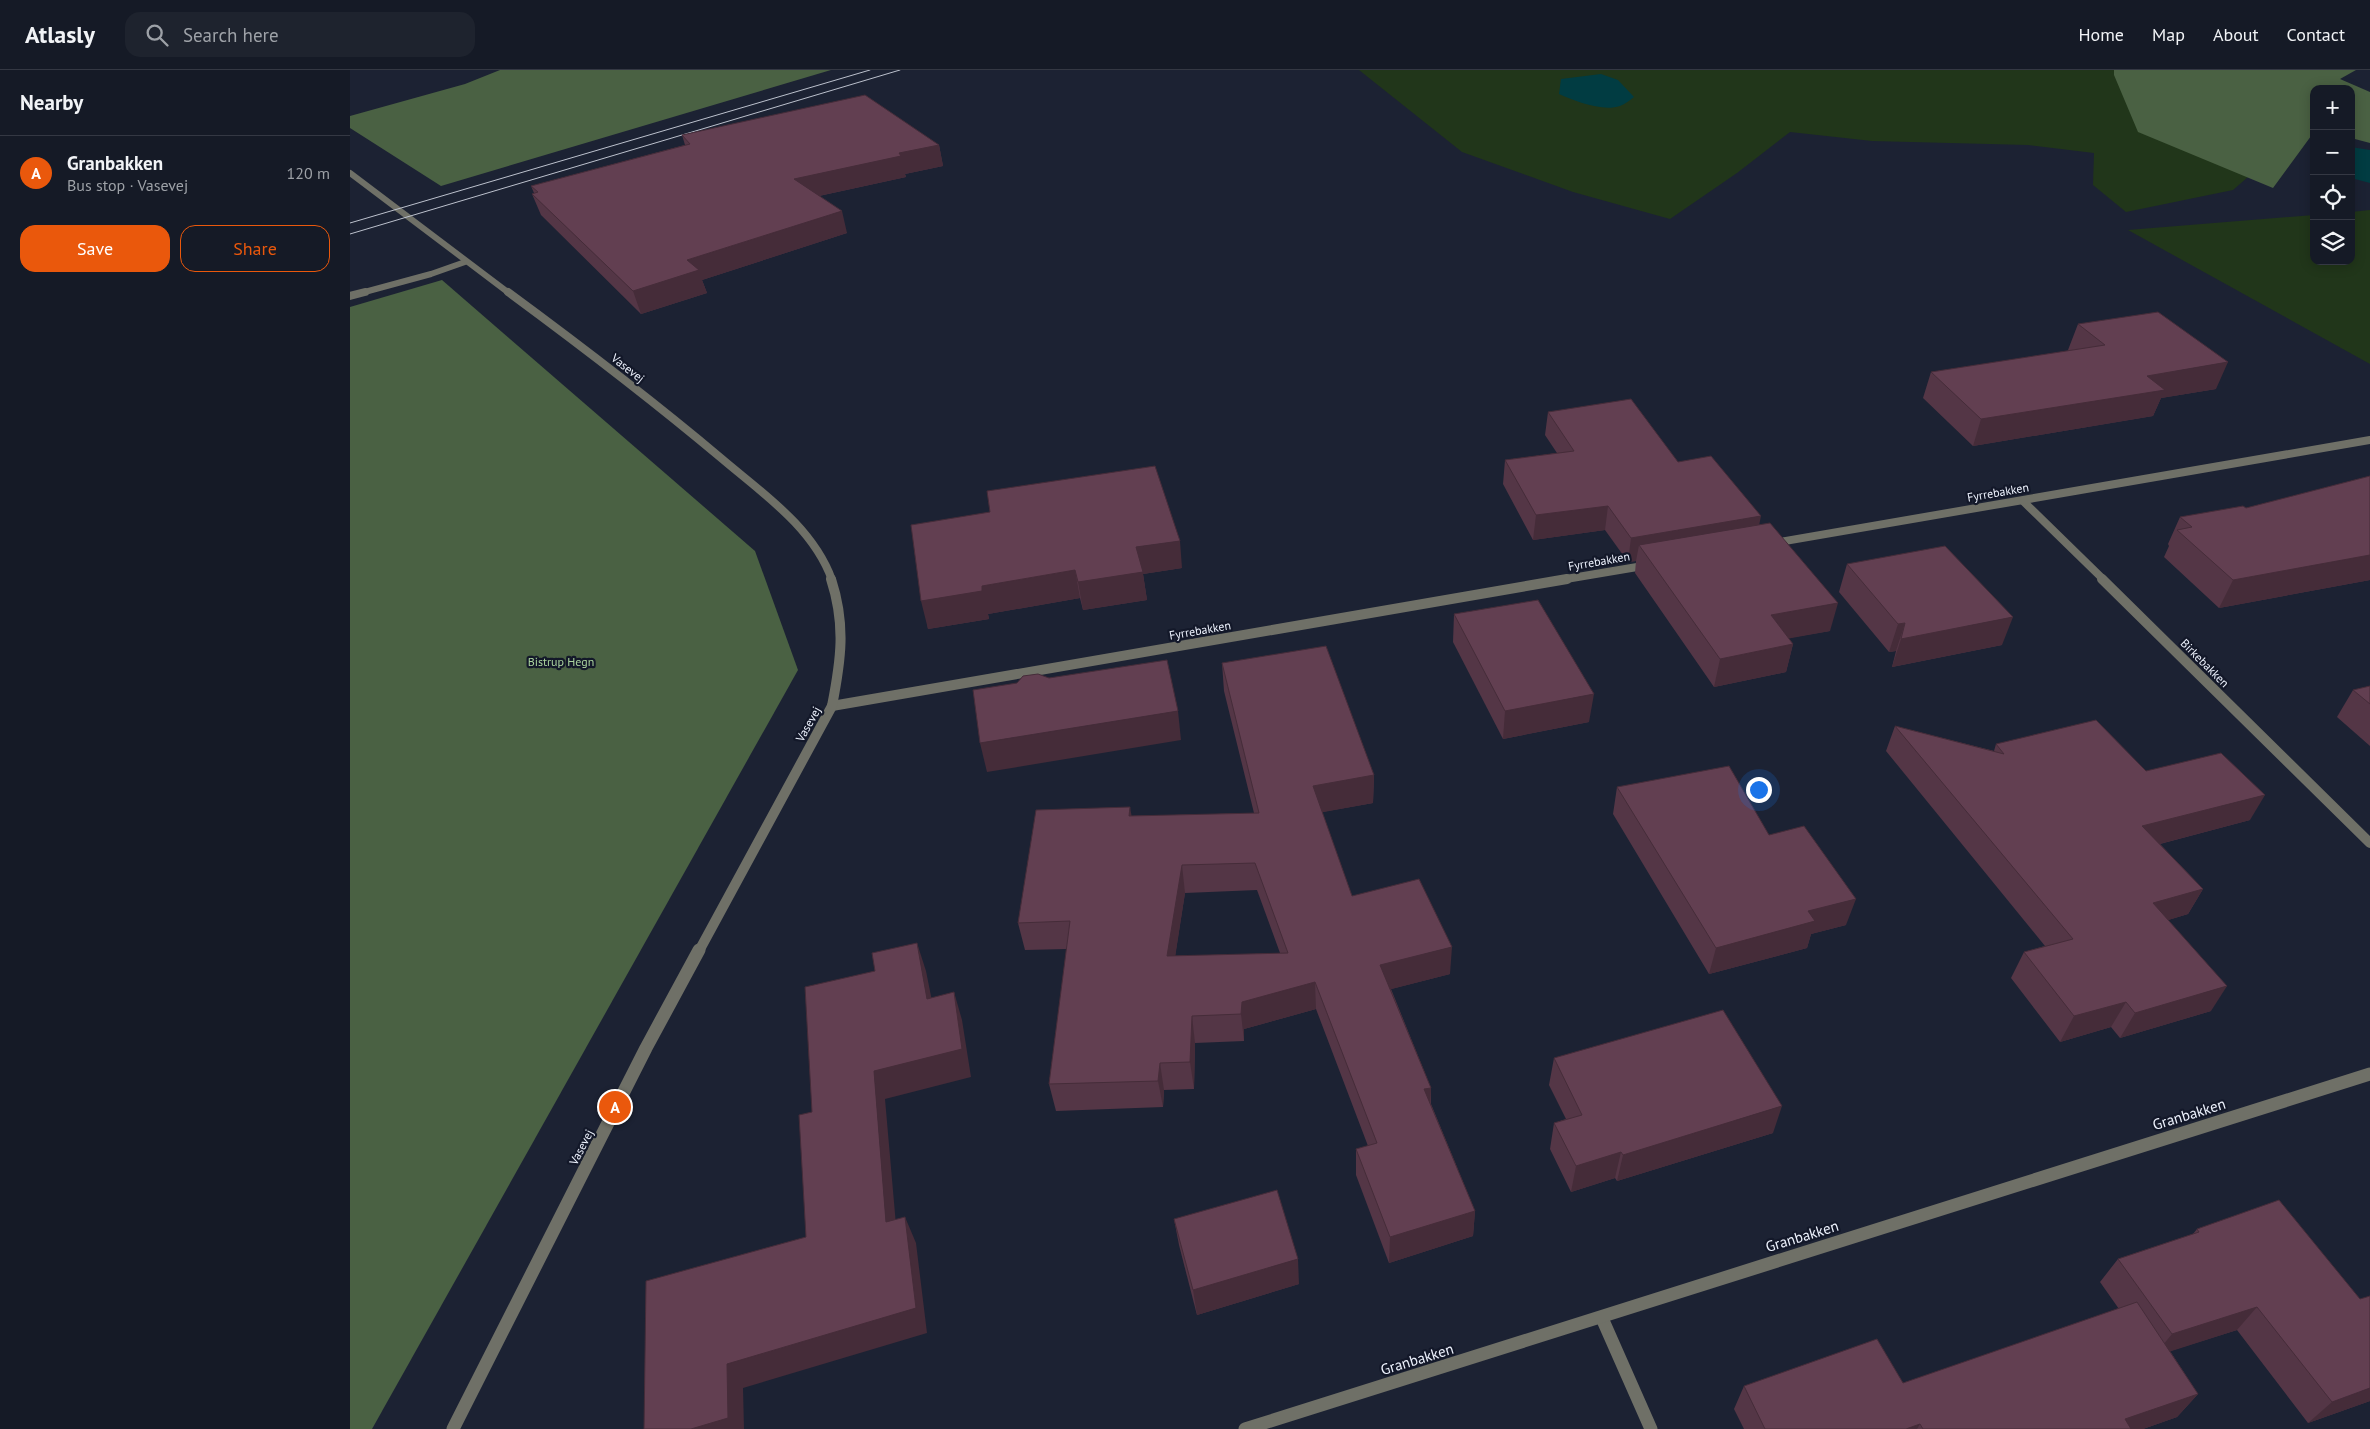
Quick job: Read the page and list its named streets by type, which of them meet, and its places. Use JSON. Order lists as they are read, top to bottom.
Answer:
{
  "streets": {
    "street": [
      "Vasevej",
      "Fyrrebakken",
      "Birkebakken",
      "Granbakken"
    ]
  },
  "crossings": [
    ["Vasevej", "Fyrrebakken"],
    ["Fyrrebakken", "Birkebakken"]
  ],
  "parks": ["Bistrup Hegn"],
  "page": {
    "header": "Atlasly",
    "search": "Search here",
    "nav": [
      "Home",
      "Map",
      "About",
      "Contact"
    ],
    "heading": "Nearby",
    "map_buttons": ["+", "−"],
    "list": [
      {
        "mark": "A",
        "name": "Granbakken",
        "note": "Bus stop · Vasevej",
        "value": "120 m"
      }
    ],
    "buttons": ["Save", "Share"],
    "pins": "A"
  }
}
